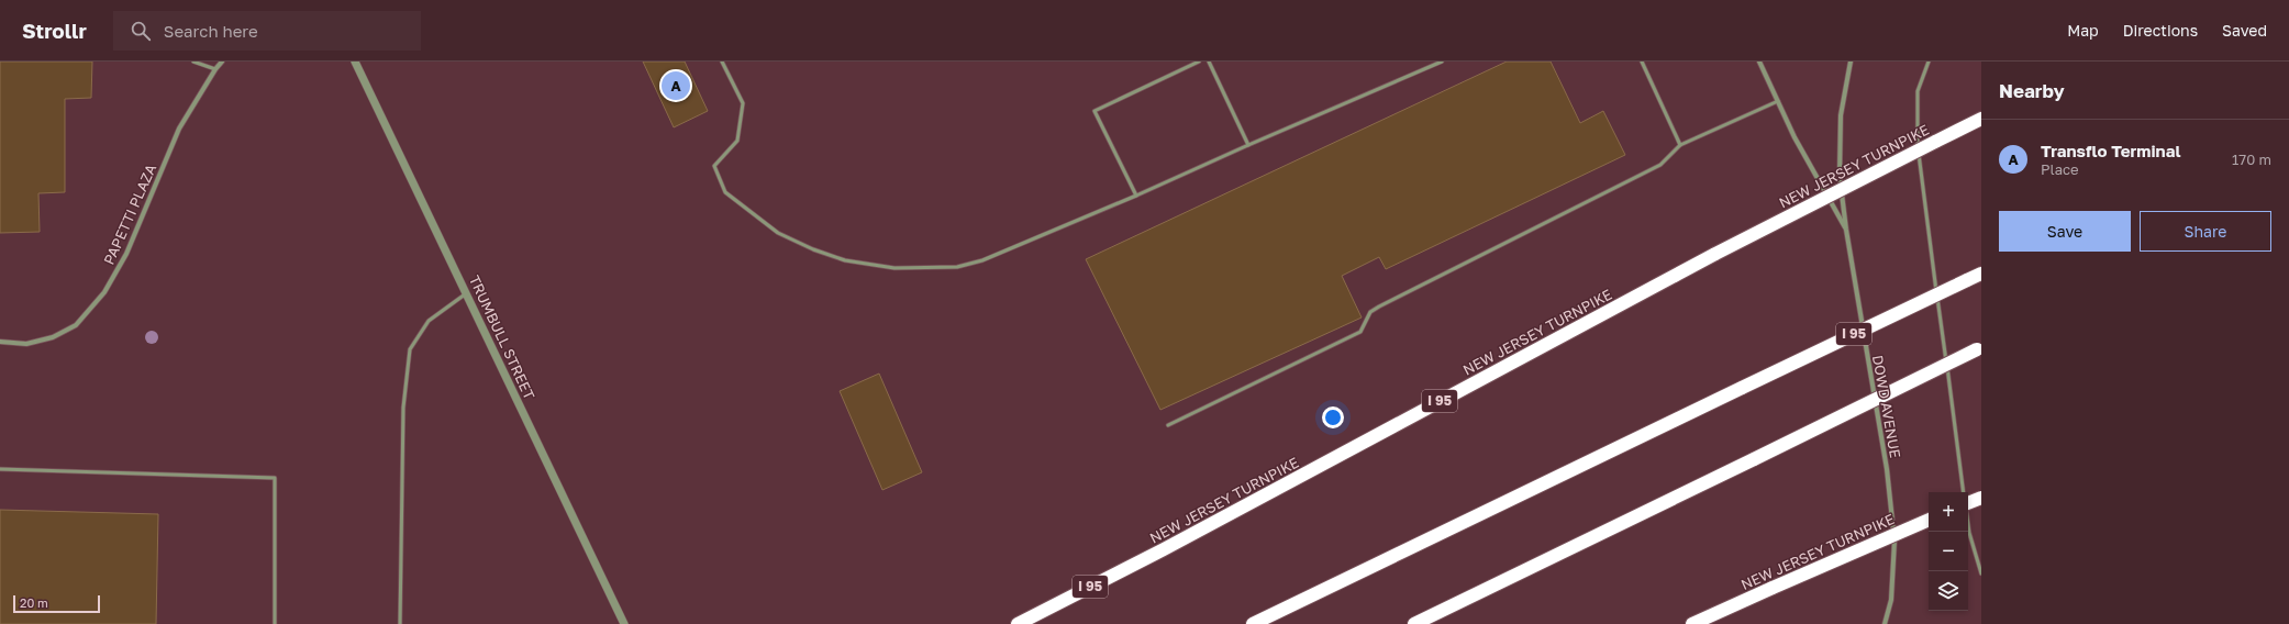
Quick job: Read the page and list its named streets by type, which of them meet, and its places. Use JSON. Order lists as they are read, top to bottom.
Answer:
{
  "streets": {
    "highway": ["NEW JERSEY TURNPIKE", "I 95"],
    "street": ["PAPETTI PLAZA", "TRUMBULL STREET", "DOWD AVENUE"]
  },
  "scale_bar": "20 m",
  "page": {
    "header": "Strollr",
    "search": "Search here",
    "nav": ["Map", "Directions", "Saved"],
    "heading": "Nearby",
    "pins": "A",
    "list": [
      {
        "mark": "A",
        "name": "Transflo Terminal",
        "note": "Place",
        "value": "170 m"
      }
    ],
    "buttons": ["Save", "Share"],
    "map_buttons": ["+", "−"],
    "scale": "20 m"
  }
}
